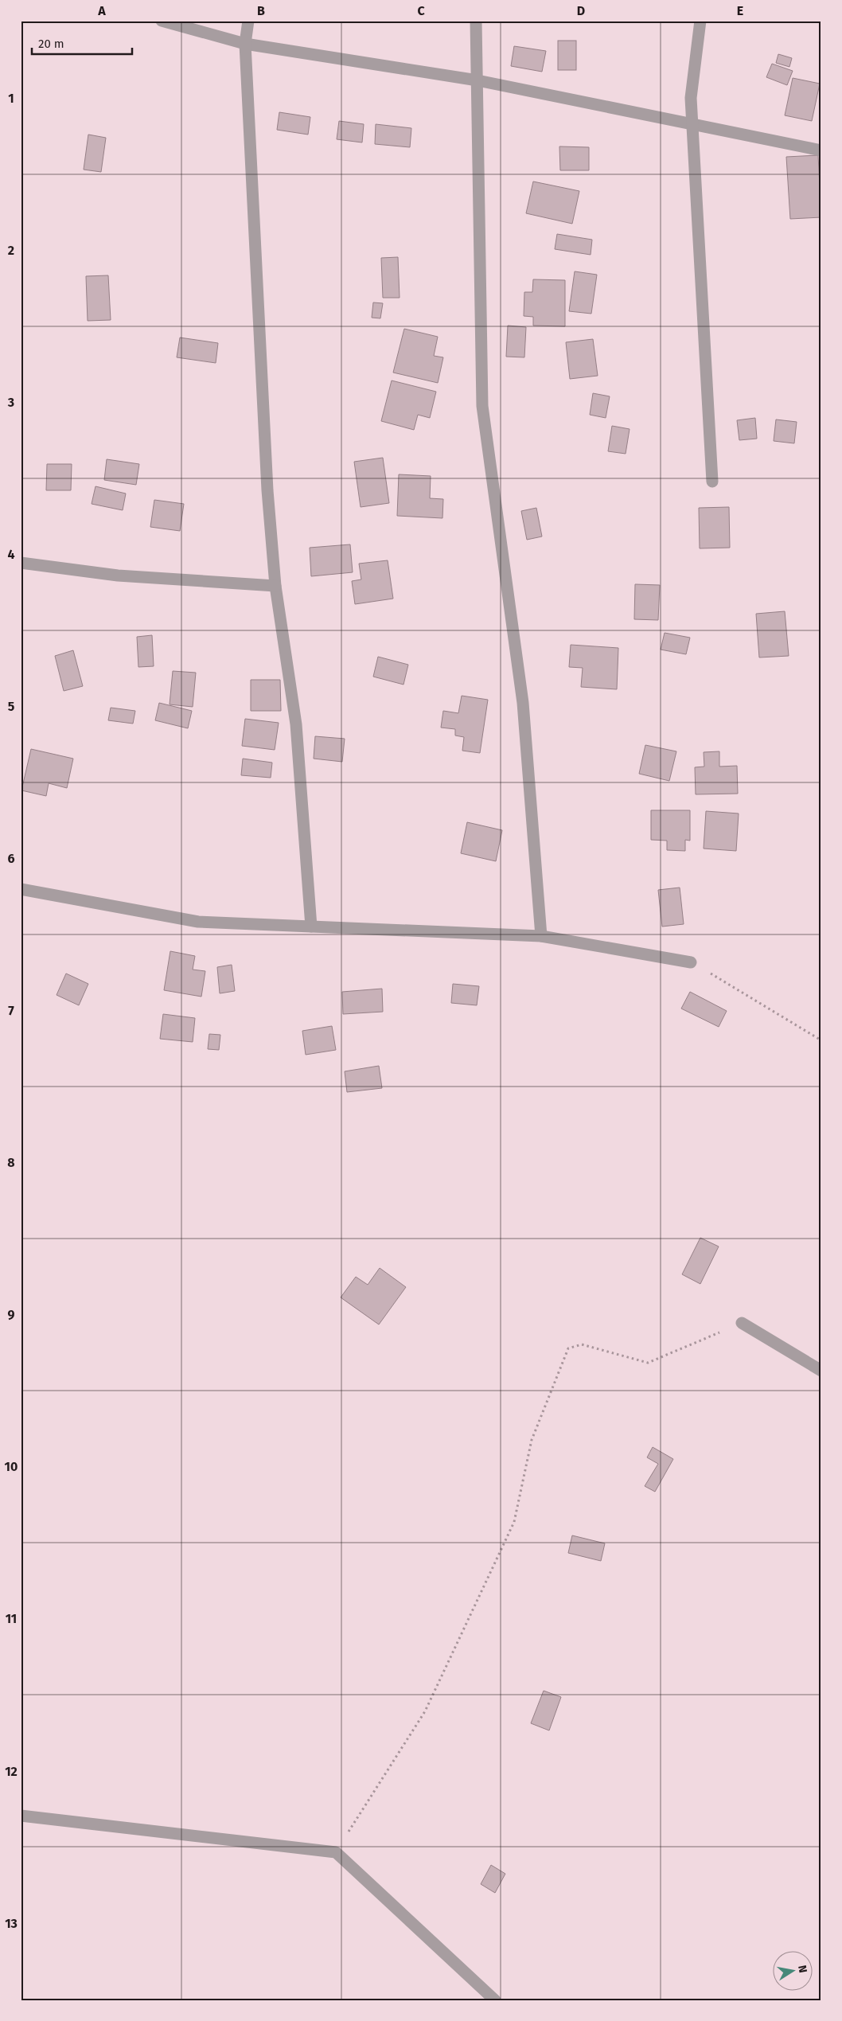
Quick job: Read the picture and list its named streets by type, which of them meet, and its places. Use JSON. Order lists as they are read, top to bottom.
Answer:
{
  "scale_bar": "20 m",
  "north": "right",
  "grid": {
    "columns": [
      "A",
      "B",
      "C",
      "D",
      "E"
    ],
    "rows": [
      "1",
      "2",
      "3",
      "4",
      "5",
      "6",
      "7",
      "8",
      "9",
      "10",
      "11",
      "12",
      "13"
    ]
  }
}
